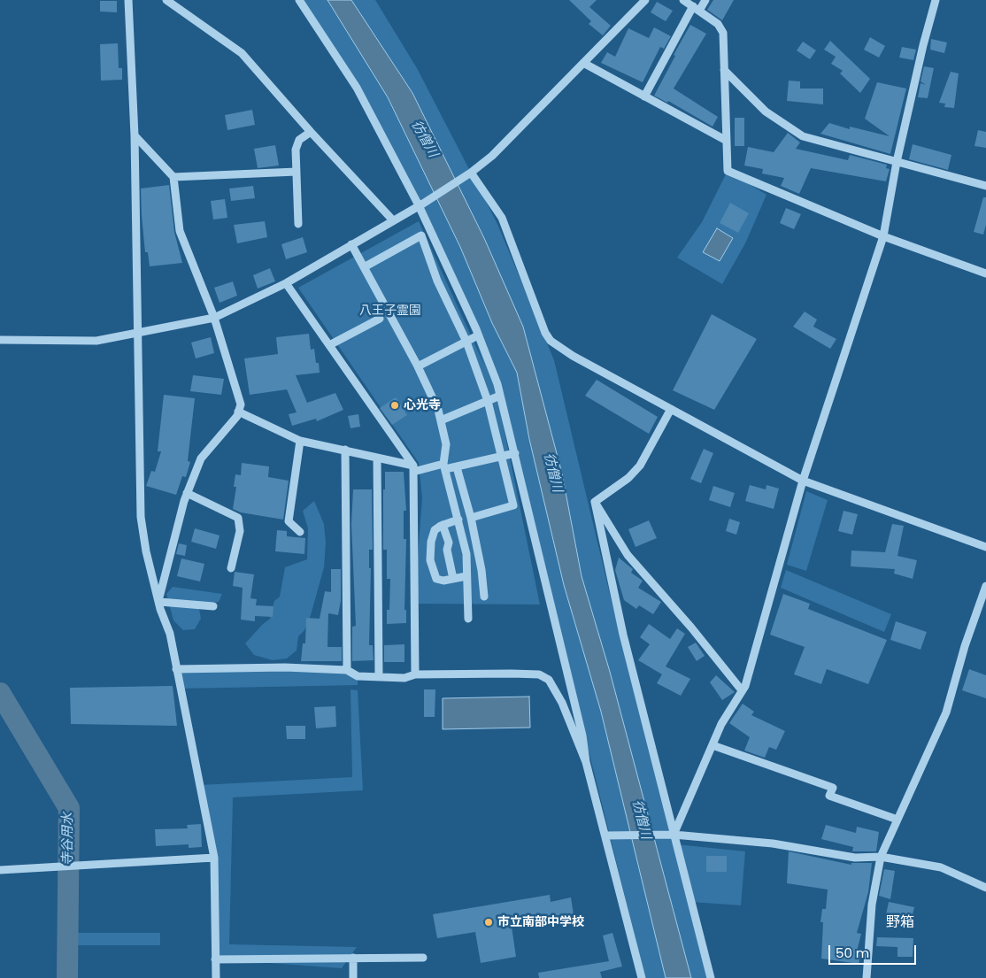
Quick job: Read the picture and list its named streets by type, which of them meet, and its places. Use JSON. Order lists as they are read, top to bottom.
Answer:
{
  "districts": ["野箱"],
  "water": ["彷僧川", "寺谷用水"],
  "parks": ["八王子霊園"],
  "places": ["心光寺", "市立南部中学校"],
  "scale_bar": "50 m"
}
